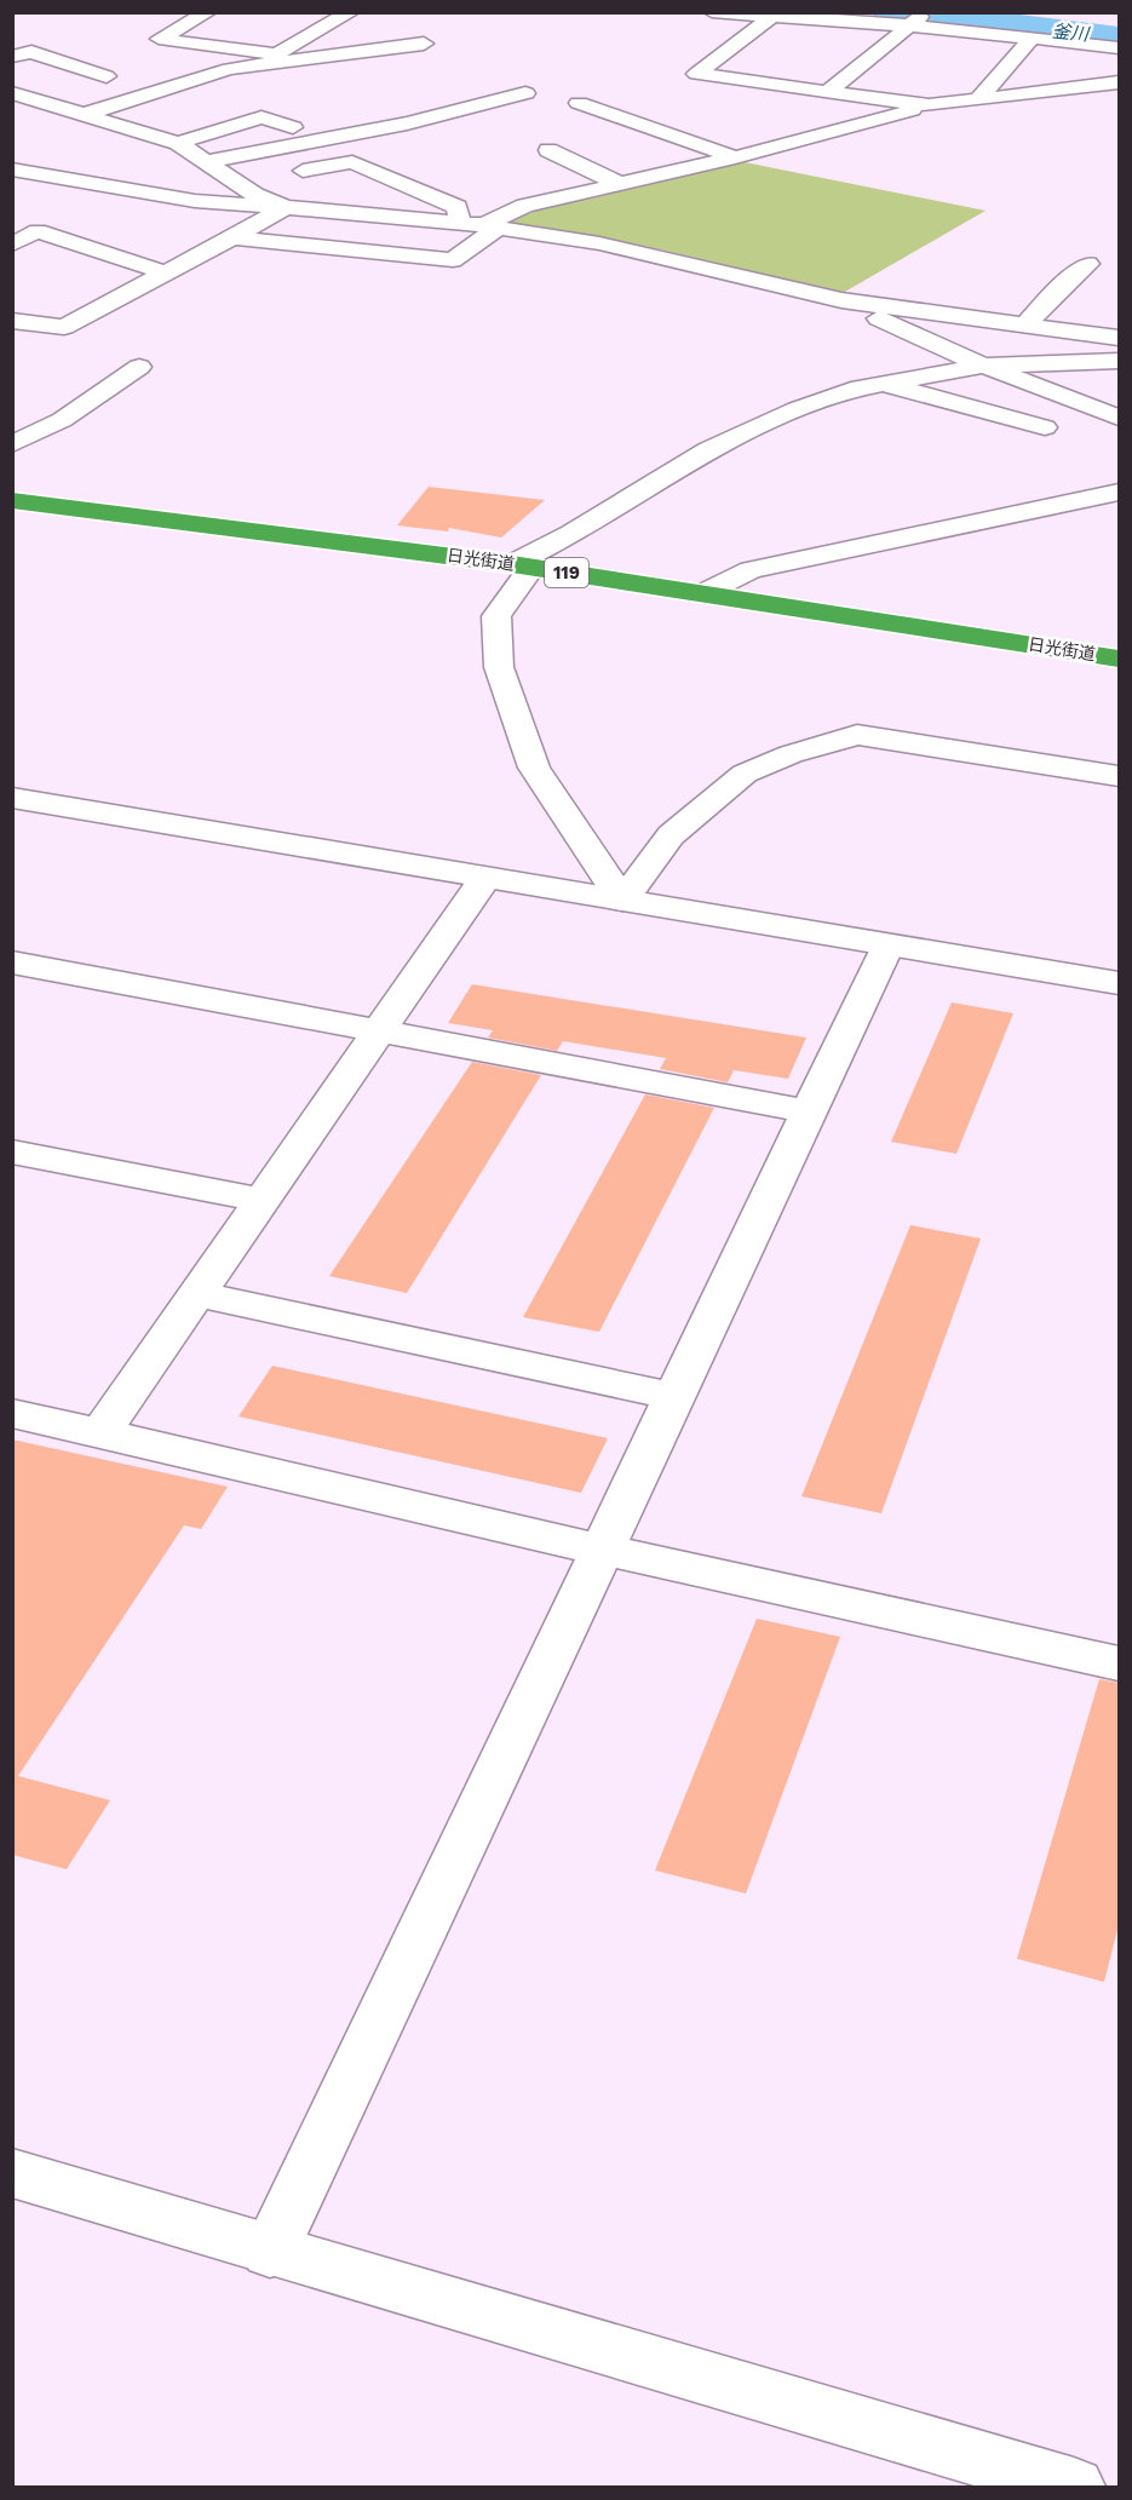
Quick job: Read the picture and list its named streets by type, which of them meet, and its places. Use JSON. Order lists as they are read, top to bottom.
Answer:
{
  "streets": {
    "highway": ["日光街道", "119"]
  },
  "water": ["釜川"]
}
